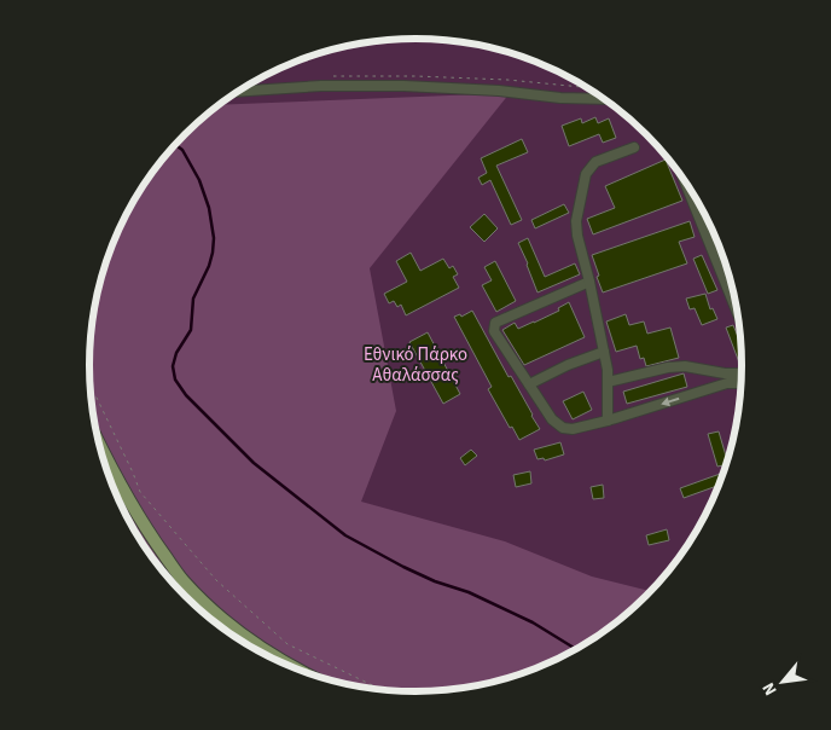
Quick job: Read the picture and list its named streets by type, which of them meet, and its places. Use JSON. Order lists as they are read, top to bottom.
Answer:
{
  "parks": ["Εθνικό Πάρκο Αθαλάσσας"],
  "north": "bottom left"
}
